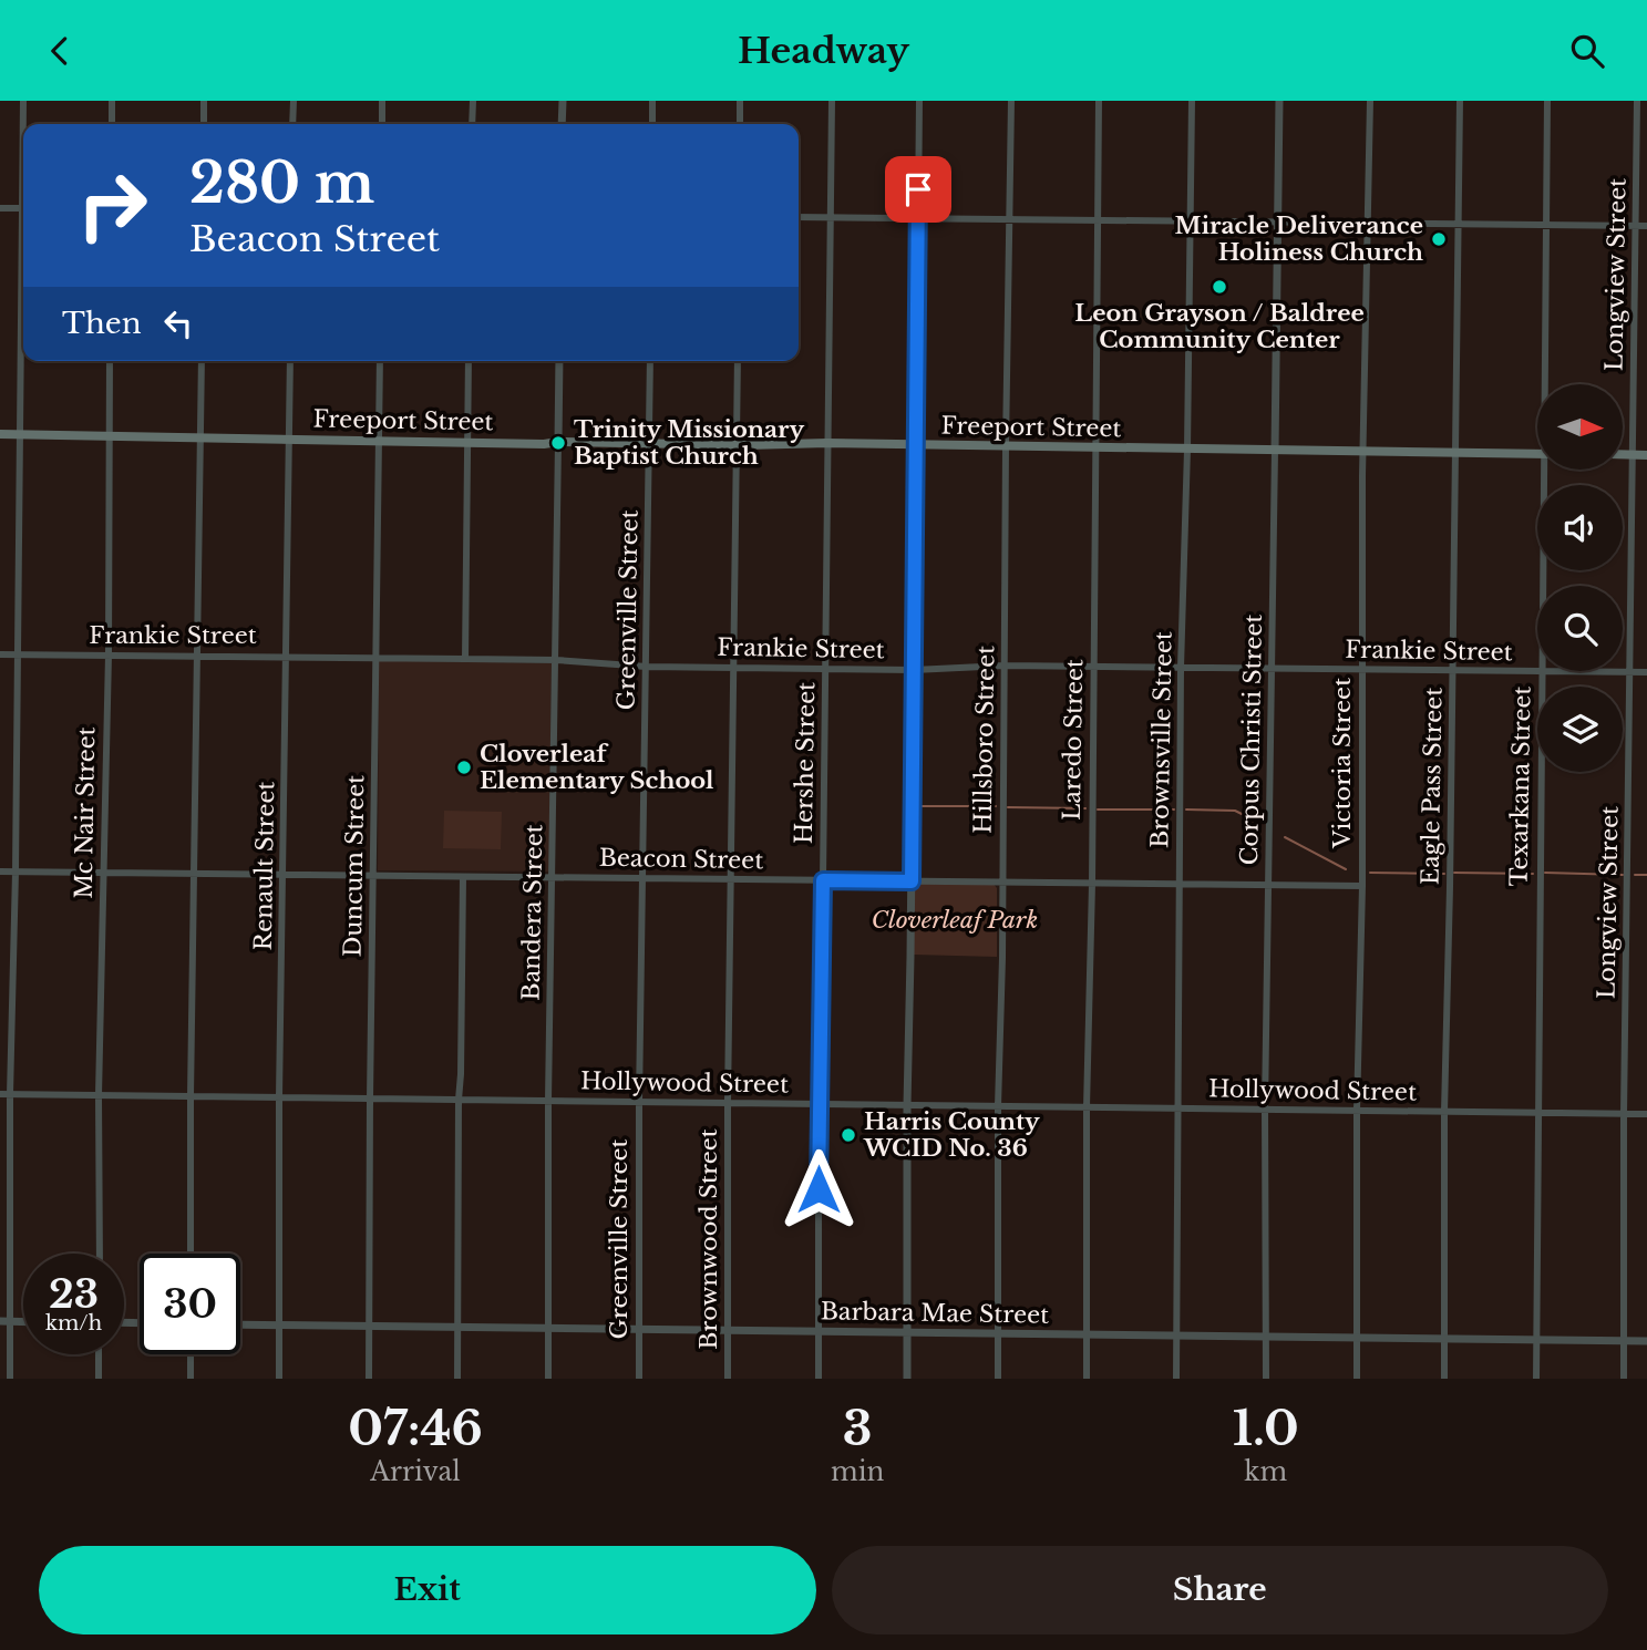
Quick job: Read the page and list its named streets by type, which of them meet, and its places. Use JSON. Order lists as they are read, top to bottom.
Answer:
{
  "streets": {
    "main road": ["Freeport Street"],
    "street": [
      "Longview Street",
      "Greenville Street",
      "Frankie Street",
      "Hillsboro Street",
      "Laredo Street",
      "Brownsville Street",
      "Corpus Christi Street",
      "Hershe Street",
      "Victoria Street",
      "Eagle Pass Street",
      "Texarkana Street",
      "Mc Nair Street",
      "Beacon Street",
      "Renault Street",
      "Duncum Street",
      "Bandera Street",
      "Hollywood Street",
      "Brownwood Street",
      "Barbara Mae Street"
    ]
  },
  "crossings": [
    ["Longview Street", "Frankie Street"],
    ["Longview Street", "Hollywood Street"],
    ["Longview Street", "Barbara Mae Street"],
    ["Freeport Street", "Greenville Street"],
    ["Freeport Street", "Hillsboro Street"],
    ["Freeport Street", "Laredo Street"],
    ["Freeport Street", "Brownsville Street"],
    ["Freeport Street", "Corpus Christi Street"],
    ["Freeport Street", "Hershe Street"],
    ["Freeport Street", "Victoria Street"],
    ["Freeport Street", "Eagle Pass Street"],
    ["Freeport Street", "Mc Nair Street"],
    ["Freeport Street", "Renault Street"],
    ["Freeport Street", "Duncum Street"],
    ["Freeport Street", "Bandera Street"],
    ["Freeport Street", "Brownwood Street"],
    ["Greenville Street", "Frankie Street"],
    ["Greenville Street", "Beacon Street"],
    ["Greenville Street", "Hollywood Street"],
    ["Greenville Street", "Barbara Mae Street"],
    ["Frankie Street", "Hillsboro Street"],
    ["Frankie Street", "Laredo Street"],
    ["Frankie Street", "Brownsville Street"],
    ["Frankie Street", "Corpus Christi Street"],
    ["Frankie Street", "Hershe Street"],
    ["Frankie Street", "Victoria Street"],
    ["Frankie Street", "Eagle Pass Street"],
    ["Frankie Street", "Texarkana Street"],
    ["Frankie Street", "Mc Nair Street"],
    ["Frankie Street", "Renault Street"],
    ["Frankie Street", "Duncum Street"],
    ["Frankie Street", "Bandera Street"],
    ["Frankie Street", "Brownwood Street"],
    ["Hillsboro Street", "Beacon Street"],
    ["Hillsboro Street", "Hollywood Street"],
    ["Hillsboro Street", "Barbara Mae Street"],
    ["Laredo Street", "Beacon Street"],
    ["Laredo Street", "Hollywood Street"],
    ["Laredo Street", "Barbara Mae Street"],
    ["Brownsville Street", "Beacon Street"],
    ["Brownsville Street", "Hollywood Street"],
    ["Brownsville Street", "Barbara Mae Street"],
    ["Corpus Christi Street", "Beacon Street"],
    ["Corpus Christi Street", "Hollywood Street"],
    ["Corpus Christi Street", "Barbara Mae Street"],
    ["Hershe Street", "Beacon Street"],
    ["Hershe Street", "Hollywood Street"],
    ["Hershe Street", "Barbara Mae Street"],
    ["Victoria Street", "Beacon Street"],
    ["Victoria Street", "Hollywood Street"],
    ["Victoria Street", "Barbara Mae Street"],
    ["Eagle Pass Street", "Hollywood Street"],
    ["Eagle Pass Street", "Barbara Mae Street"],
    ["Texarkana Street", "Hollywood Street"],
    ["Texarkana Street", "Barbara Mae Street"],
    ["Mc Nair Street", "Beacon Street"],
    ["Mc Nair Street", "Hollywood Street"],
    ["Beacon Street", "Renault Street"],
    ["Beacon Street", "Duncum Street"],
    ["Beacon Street", "Bandera Street"],
    ["Beacon Street", "Brownwood Street"],
    ["Renault Street", "Hollywood Street"],
    ["Renault Street", "Barbara Mae Street"],
    ["Duncum Street", "Hollywood Street"],
    ["Duncum Street", "Barbara Mae Street"],
    ["Bandera Street", "Hollywood Street"],
    ["Bandera Street", "Barbara Mae Street"],
    ["Hollywood Street", "Brownwood Street"],
    ["Brownwood Street", "Barbara Mae Street"]
  ],
  "parks": ["Cloverleaf Park"],
  "places": [
    "Miracle Deliverance Holiness Church",
    "Leon Grayson / Baldree Community Center",
    "Trinity Missionary Baptist Church",
    "Cloverleaf Elementary School",
    "Harris County WCID No. 36"
  ],
  "north": "right",
  "page": {
    "header": "Headway",
    "turn": ["280 m", "Beacon Street"],
    "then": "Then",
    "speed": "23 km/h",
    "limit": "30",
    "eta": [
      "07:46",
      "Arrival",
      "3",
      "min",
      "1.0",
      "km"
    ],
    "buttons": ["Exit", "Share"]
  }
}
